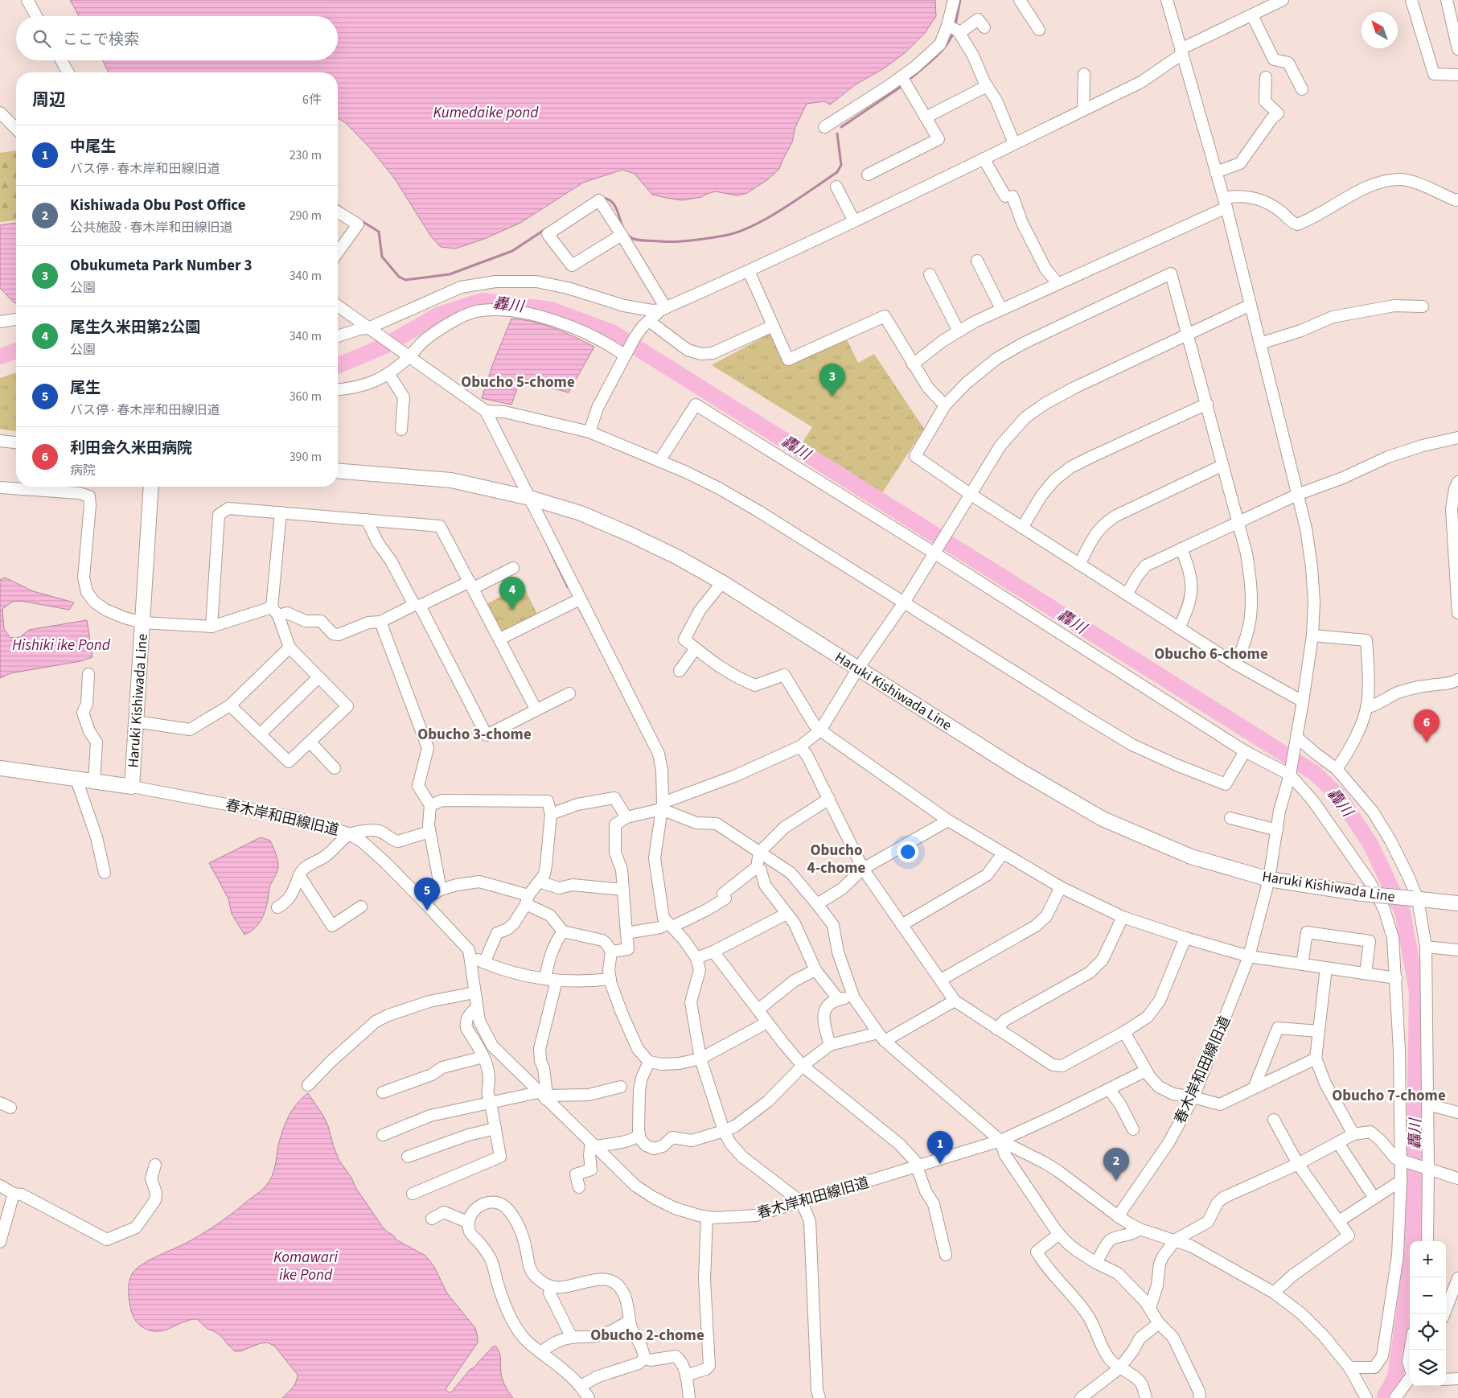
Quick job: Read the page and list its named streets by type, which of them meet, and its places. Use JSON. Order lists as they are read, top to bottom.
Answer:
{
  "streets": {
    "main road": ["Haruki Kishiwada Line"],
    "street": ["春木岸和田線旧道"]
  },
  "crossings": [
    ["Haruki Kishiwada Line", "春木岸和田線旧道"]
  ],
  "districts": [
    "Obucho 5-chome",
    "Obucho 6-chome",
    "Obucho 3-chome",
    "Obucho 4-chome",
    "Obucho 7-chome",
    "Obucho 2-chome"
  ],
  "water": [
    "Kumedaike pond",
    "轟川",
    "Hishiki ike Pond",
    "Komawari ike Pond"
  ],
  "north": "top left",
  "page": {
    "search": "ここで検索",
    "heading": ["周辺", "6件"],
    "list": [
      {
        "mark": "1",
        "name": "中尾生",
        "note": "バス停 · 春木岸和田線旧道",
        "value": "230 m"
      },
      {
        "mark": "2",
        "name": "Kishiwada Obu Post Office",
        "note": "公共施設 · 春木岸和田線旧道",
        "value": "290 m"
      },
      {
        "mark": "3",
        "name": "Obukumeta Park Number 3",
        "note": "公園",
        "value": "340 m"
      },
      {
        "mark": "4",
        "name": "尾生久米田第2公園",
        "note": "公園",
        "value": "340 m"
      },
      {
        "mark": "5",
        "name": "尾生",
        "note": "バス停 · 春木岸和田線旧道",
        "value": "360 m"
      },
      {
        "mark": "6",
        "name": "利田会久米田病院",
        "note": "病院",
        "value": "390 m"
      }
    ],
    "pins": [
      "3",
      "4",
      "6",
      "5",
      "1",
      "2"
    ],
    "map_buttons": ["+", "−"]
  }
}
